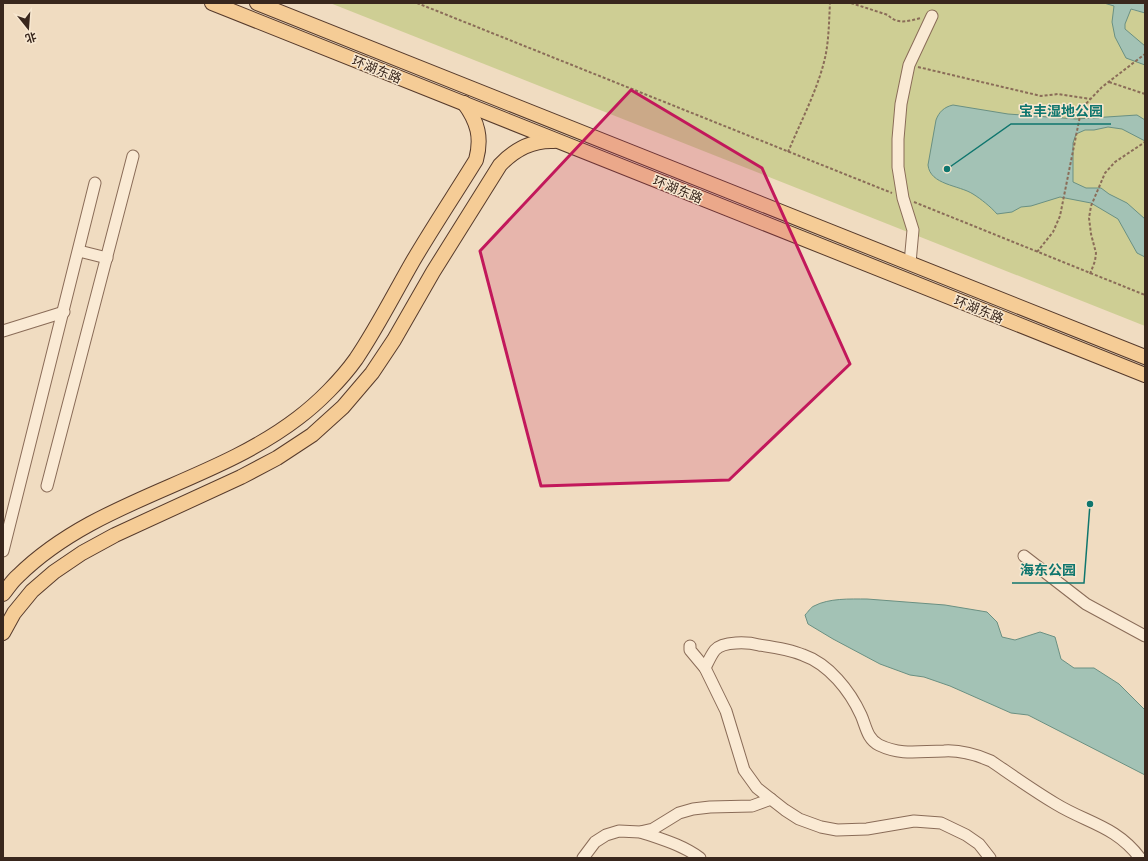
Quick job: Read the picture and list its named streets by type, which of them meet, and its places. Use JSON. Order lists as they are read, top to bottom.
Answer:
{
  "streets": {
    "main road": ["环湖东路"]
  },
  "places": ["宝丰湿地公园", "海东公园"],
  "north": "bottom"
}
